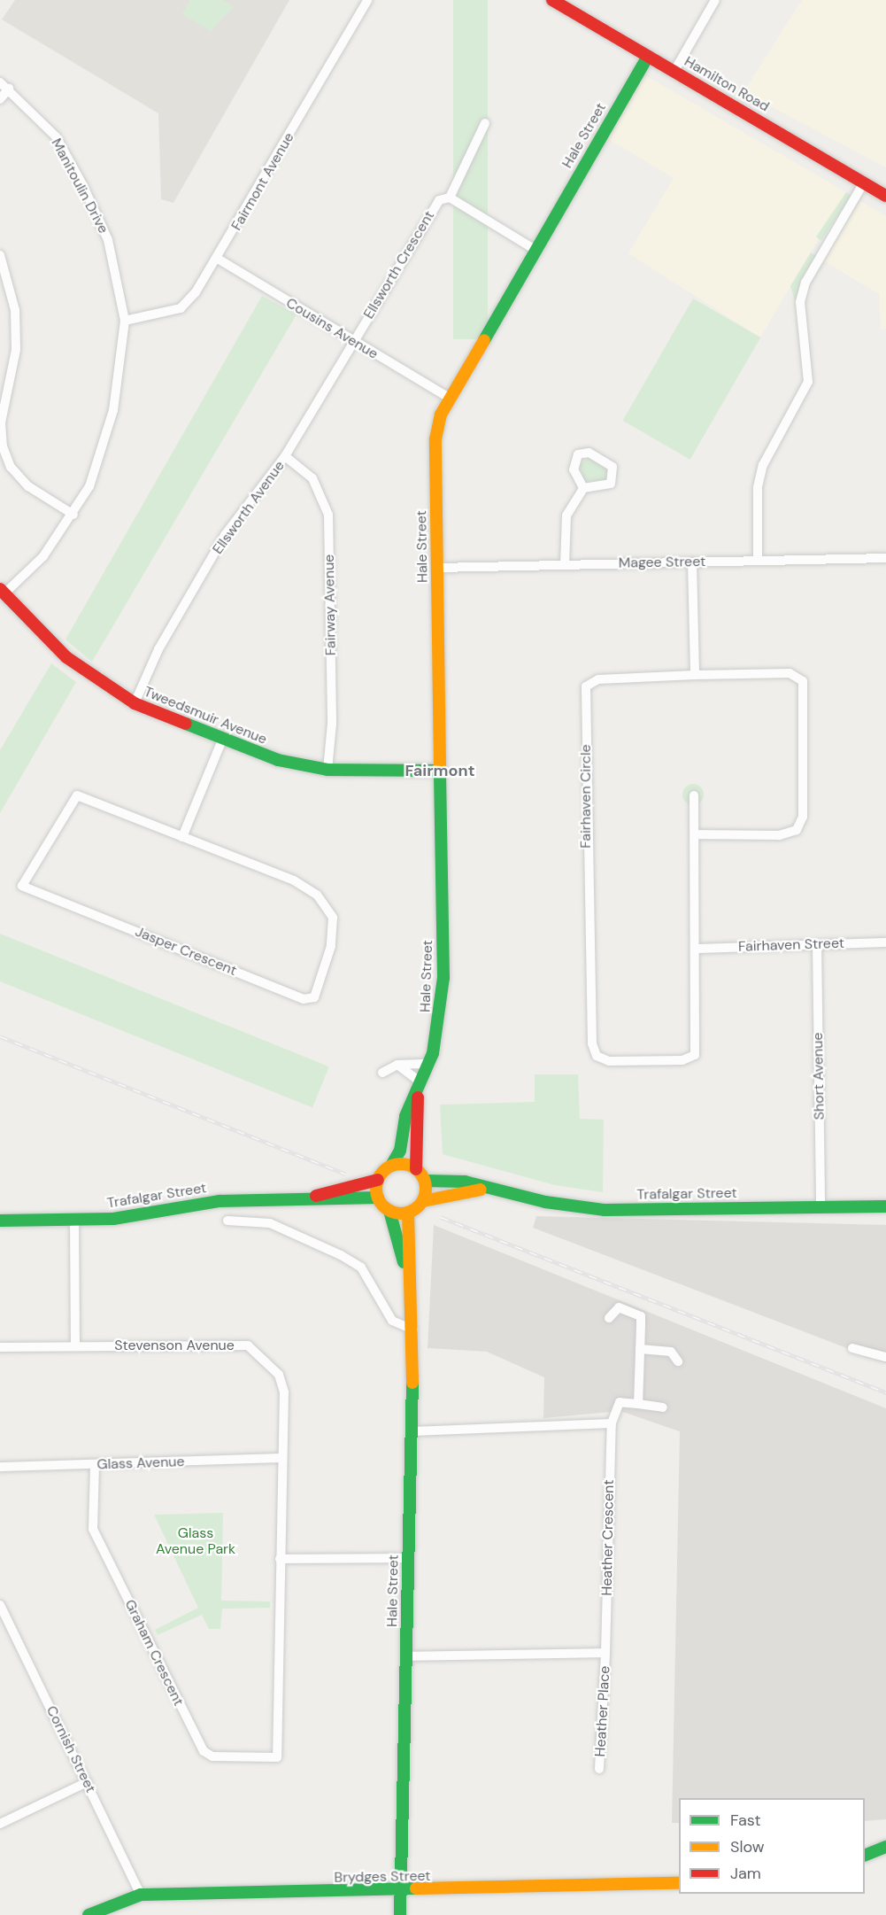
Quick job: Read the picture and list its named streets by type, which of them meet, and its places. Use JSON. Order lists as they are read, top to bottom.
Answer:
{
  "streets": {
    "street": [
      "Hamilton Road",
      "Hale Street",
      "Fairmont Avenue",
      "Manitoulin Drive",
      "Ellsworth Crescent",
      "Cousins Avenue",
      "Ellsworth Avenue",
      "Magee Street",
      "Fairway Avenue",
      "Tweedsmuir Avenue",
      "Fairhaven Circle",
      "Fairhaven Street",
      "Jasper Crescent",
      "Short Avenue",
      "Trafalgar Street",
      "Stevenson Avenue",
      "Glass Avenue",
      "Heather Crescent",
      "Graham Crescent",
      "Heather Place",
      "Cornish Street",
      "Brydges Street"
    ]
  },
  "crossings": [
    ["Hamilton Road", "Hale Street"],
    ["Hale Street", "Cousins Avenue"],
    ["Hale Street", "Magee Street"],
    ["Hale Street", "Tweedsmuir Avenue"],
    ["Hale Street", "Trafalgar Street"],
    ["Hale Street", "Brydges Street"],
    ["Fairmont Avenue", "Manitoulin Drive"],
    ["Fairmont Avenue", "Cousins Avenue"],
    ["Manitoulin Drive", "Tweedsmuir Avenue"],
    ["Ellsworth Crescent", "Cousins Avenue"],
    ["Ellsworth Crescent", "Ellsworth Avenue"],
    ["Cousins Avenue", "Ellsworth Avenue"],
    ["Ellsworth Avenue", "Fairway Avenue"],
    ["Ellsworth Avenue", "Tweedsmuir Avenue"],
    ["Fairway Avenue", "Tweedsmuir Avenue"],
    ["Fairhaven Circle", "Fairhaven Street"],
    ["Fairhaven Street", "Short Avenue"],
    ["Short Avenue", "Trafalgar Street"],
    ["Stevenson Avenue", "Glass Avenue"],
    ["Stevenson Avenue", "Graham Crescent"],
    ["Glass Avenue", "Graham Crescent"],
    ["Heather Crescent", "Heather Place"],
    ["Cornish Street", "Brydges Street"]
  ],
  "districts": ["Fairmont"],
  "parks": ["Glass Avenue Park"],
  "legend": ["Fast", "Slow", "Jam"]
}
